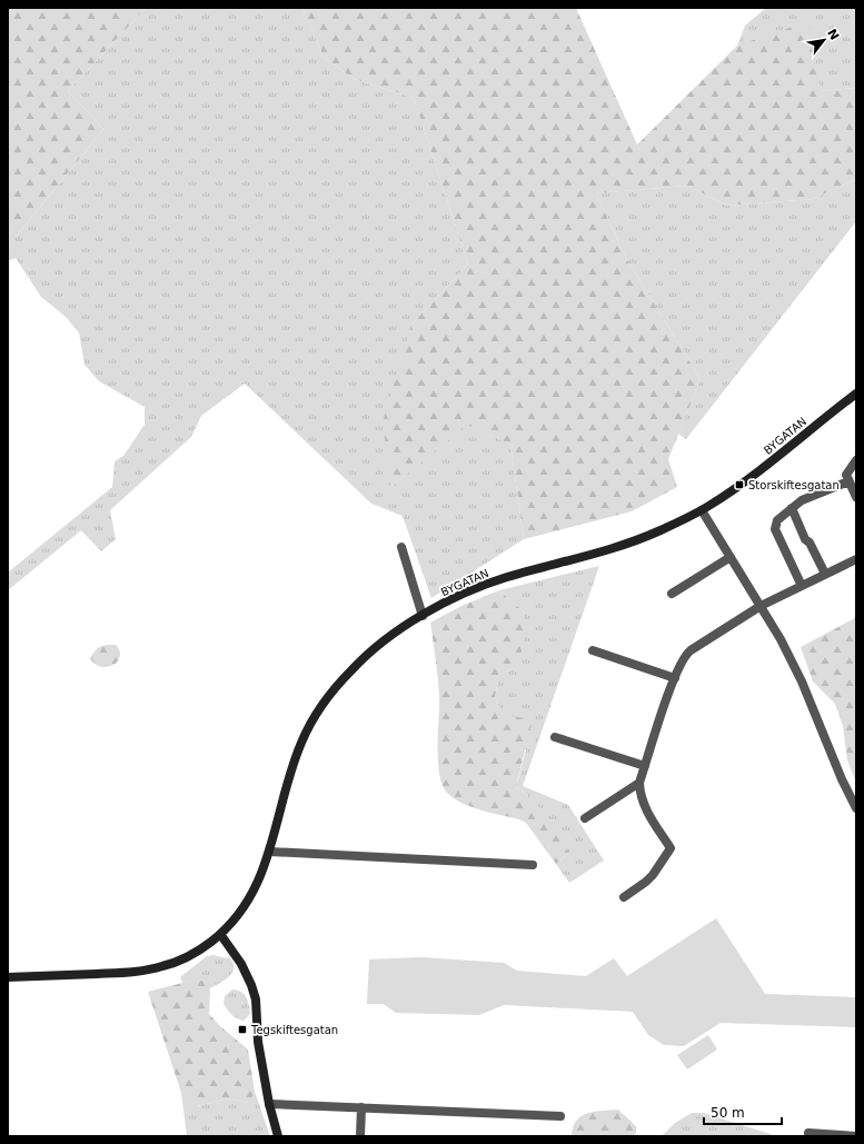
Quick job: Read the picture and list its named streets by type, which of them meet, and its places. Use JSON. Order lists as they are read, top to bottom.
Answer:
{
  "streets": {
    "street": ["BYGATAN"]
  },
  "places": {
    "transit": ["Storskiftesgatan", "Tegskiftesgatan"]
  },
  "scale_bar": "50 m",
  "north": "top right"
}
